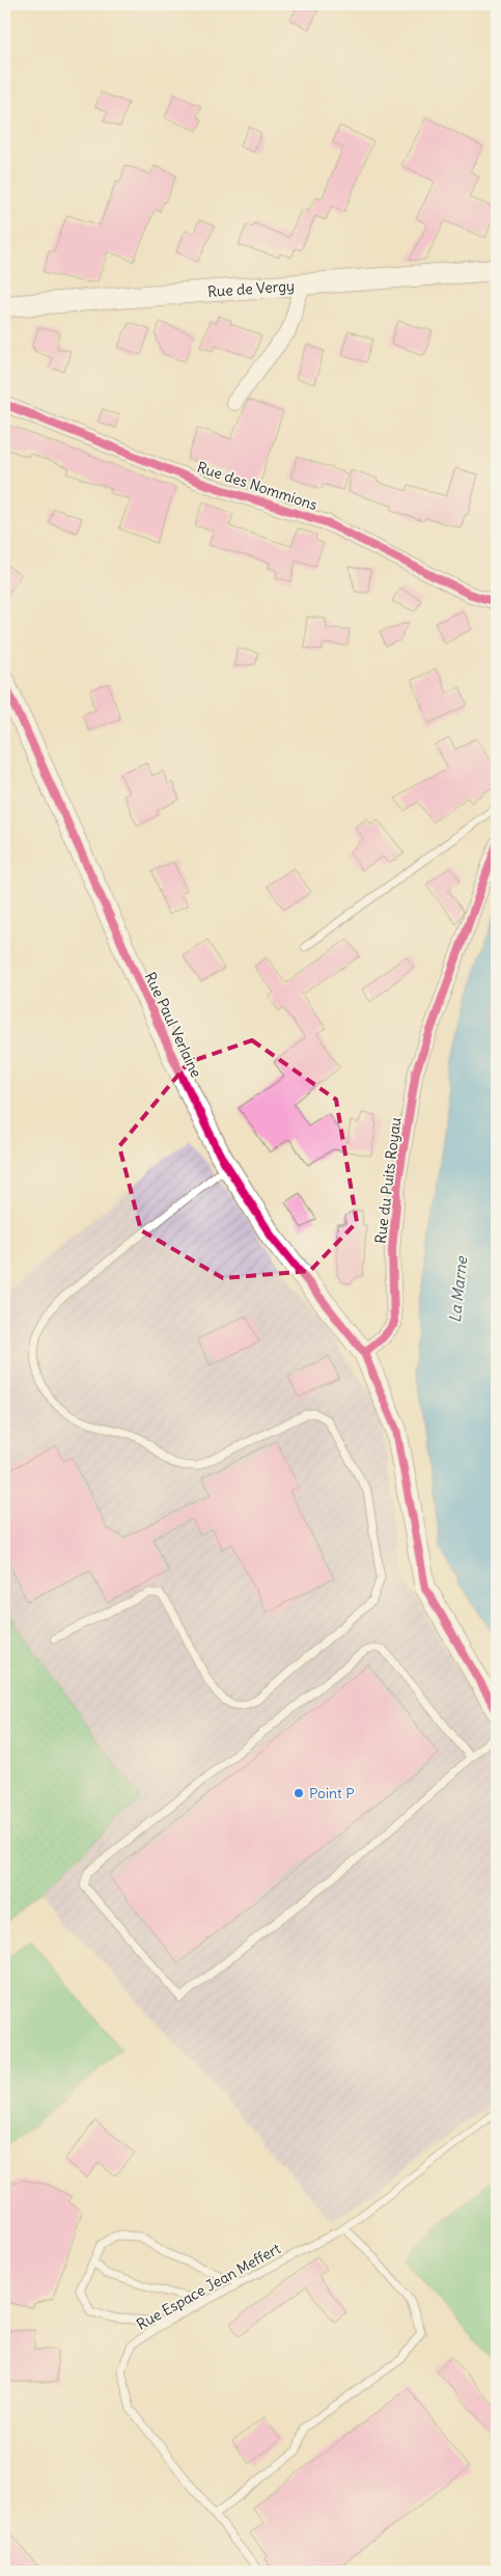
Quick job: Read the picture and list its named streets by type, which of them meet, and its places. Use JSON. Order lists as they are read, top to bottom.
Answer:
{
  "streets": {
    "street": [
      "Rue de Vergy",
      "Rue des Nommions",
      "Rue Paul Verlaine",
      "Rue du Puits Royau"
    ],
    "lane": ["Rue Espace Jean Meffert"]
  },
  "crossings": [
    ["Rue Paul Verlaine", "Rue du Puits Royau"]
  ],
  "water": ["La Marne"],
  "places": ["Point P"]
}
